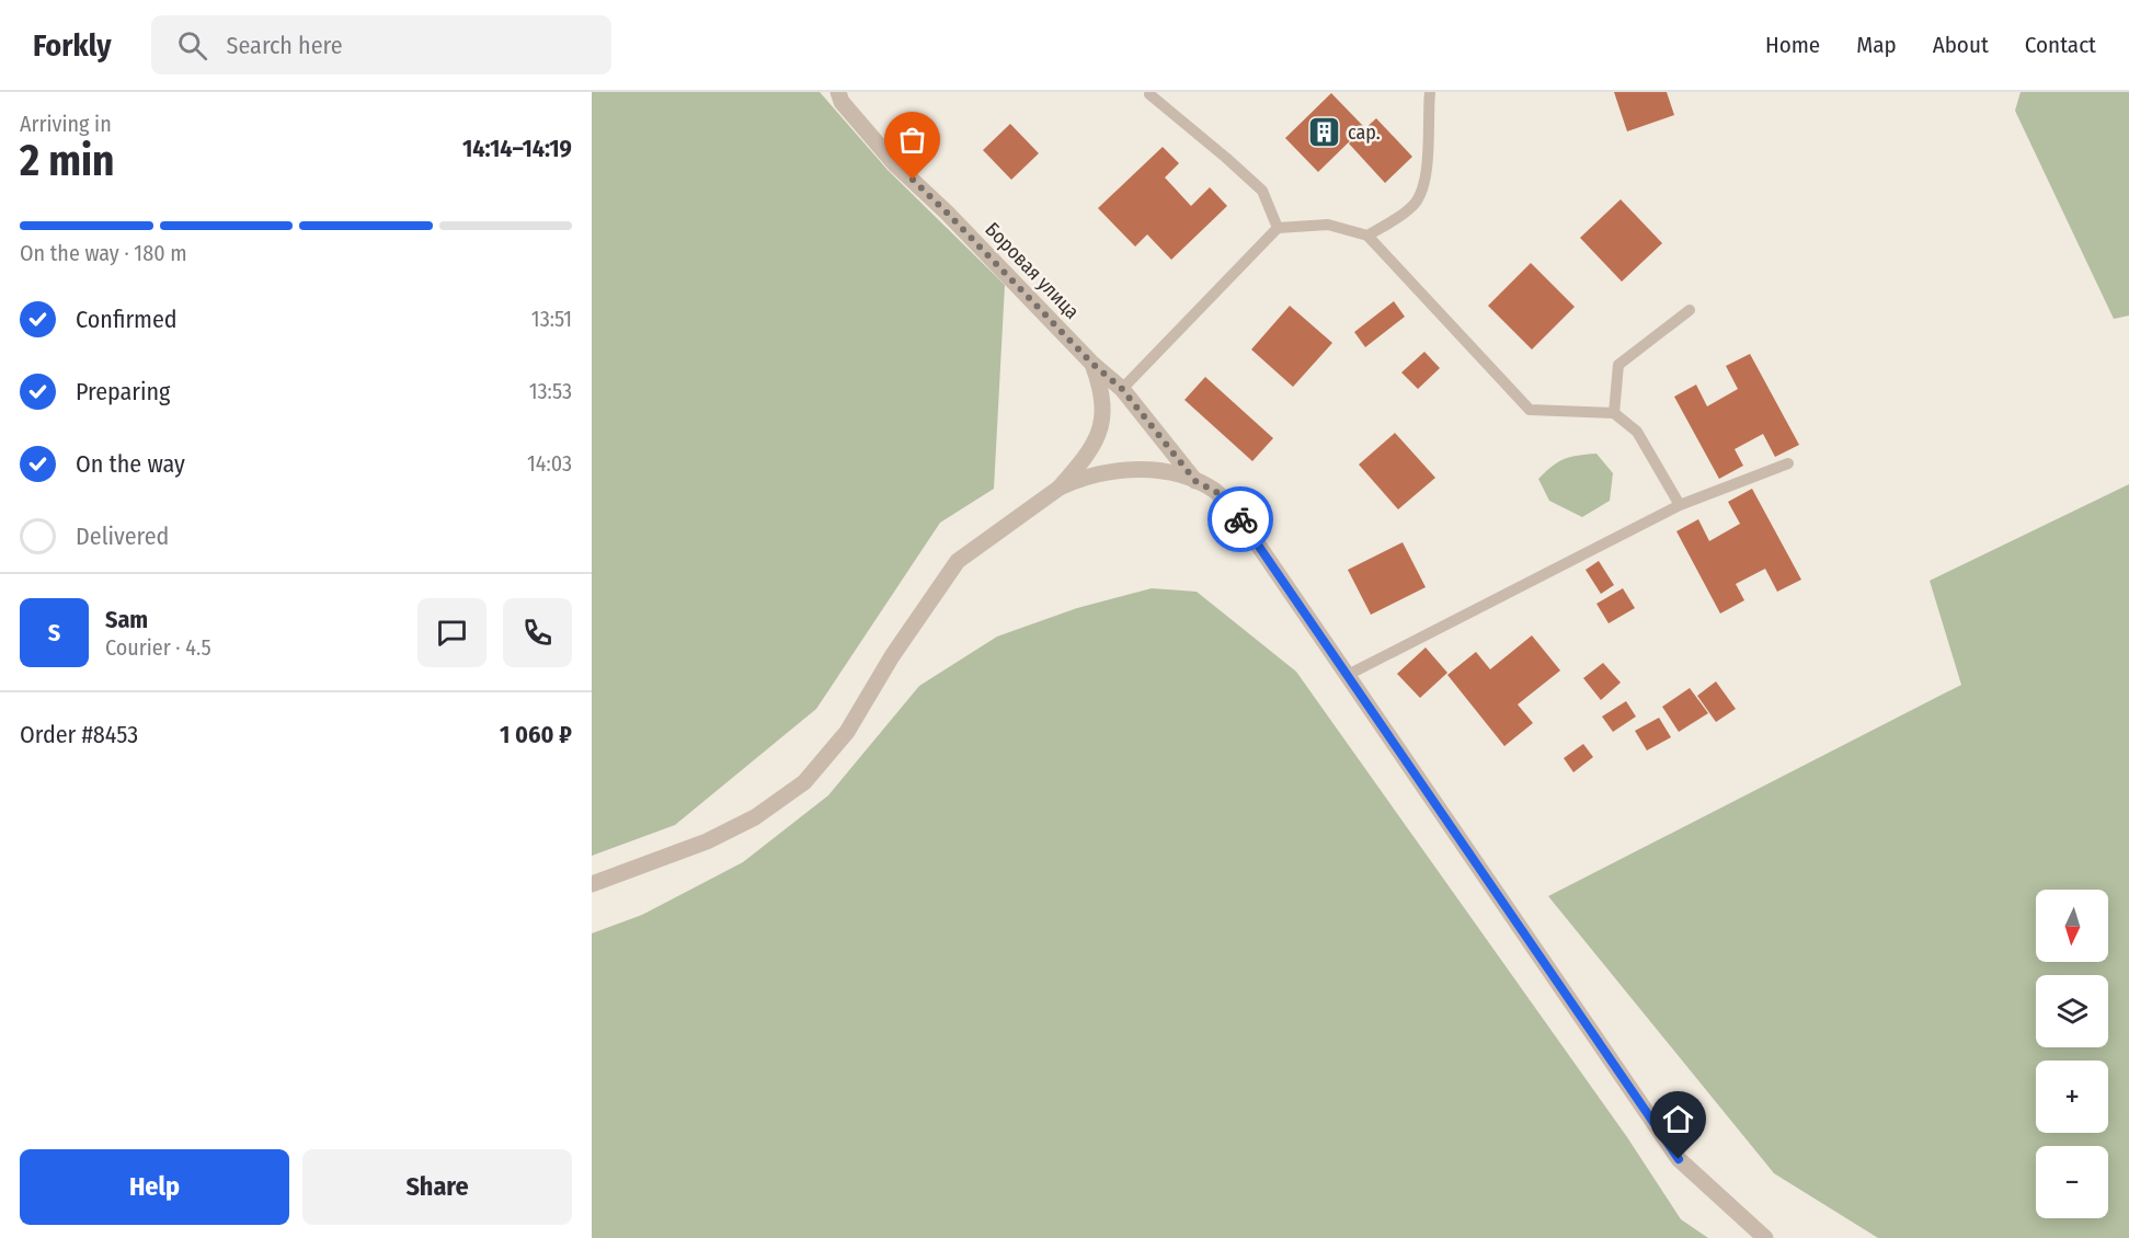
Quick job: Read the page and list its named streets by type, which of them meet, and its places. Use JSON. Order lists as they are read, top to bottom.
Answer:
{
  "streets": {
    "street": ["Боровая улица"]
  },
  "places": {
    "building": ["сар."]
  },
  "north": "bottom",
  "page": {
    "header": "Forkly",
    "search": "Search here",
    "nav": [
      "Home",
      "Map",
      "About",
      "Contact"
    ],
    "heading": ["2 min", "Arriving in", "14:14–14:19"],
    "panel": [
      "Sam",
      "Courier · 4.5",
      "Order #8453",
      "1 060 ₽"
    ],
    "bar": "On the way · 180 m",
    "list": [
      ["Confirmed", "13:51"],
      ["Preparing", "13:53"],
      ["On the way", "14:03"],
      "Delivered"
    ],
    "round": "S",
    "map_buttons": ["+", "−"],
    "buttons": ["Help", "Share"]
  }
}
